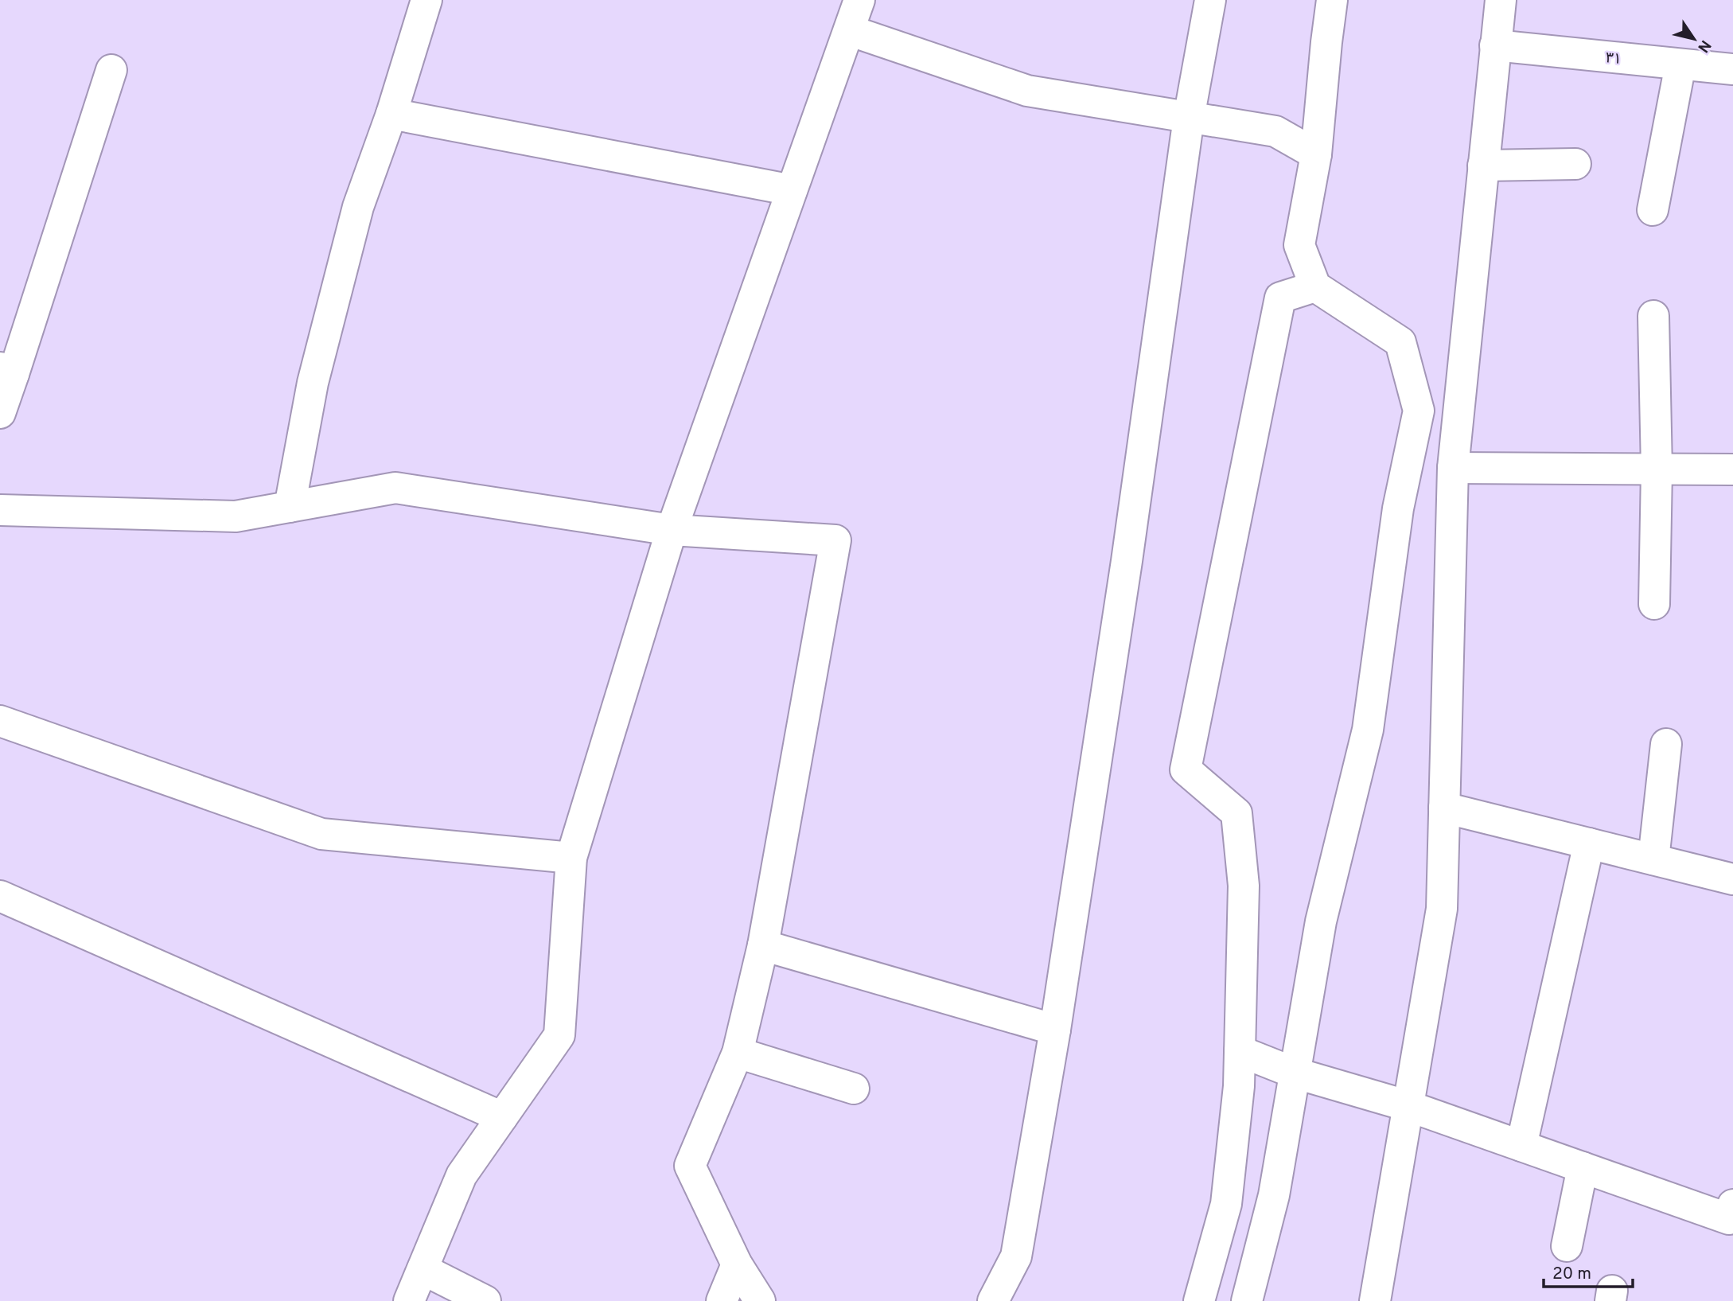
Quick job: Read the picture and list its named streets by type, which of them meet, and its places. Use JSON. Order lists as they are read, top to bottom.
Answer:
{
  "streets": {
    "street": ["۳۱"]
  },
  "scale_bar": "20 m",
  "north": "bottom right"
}
